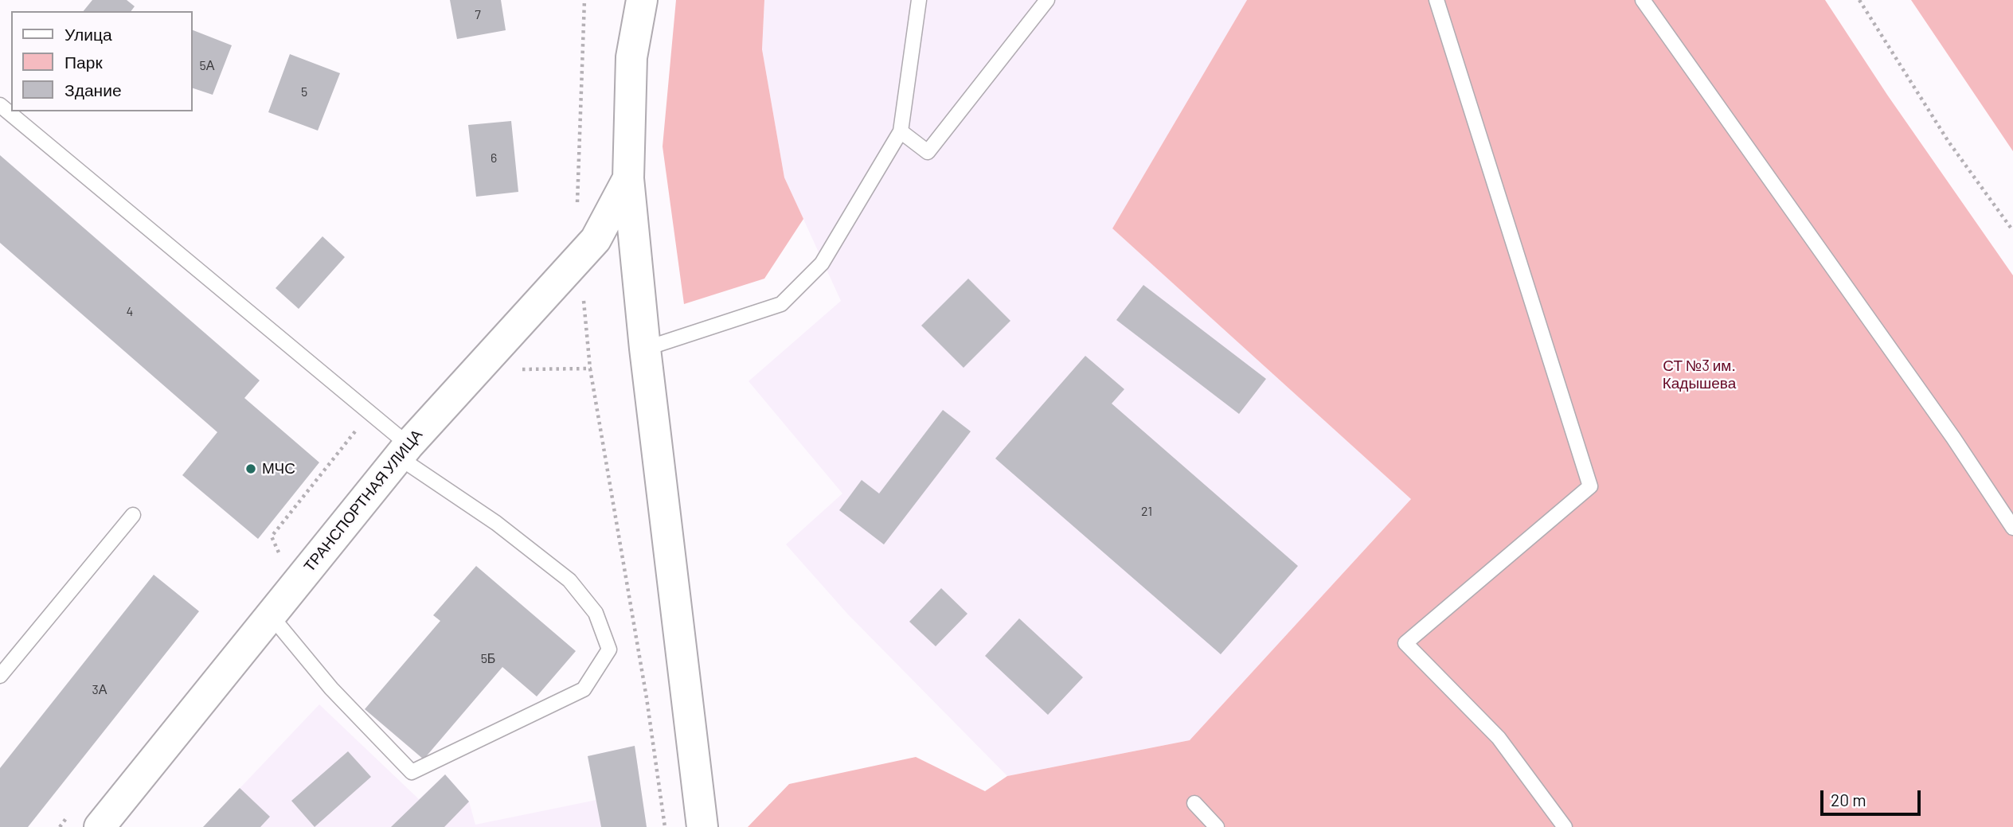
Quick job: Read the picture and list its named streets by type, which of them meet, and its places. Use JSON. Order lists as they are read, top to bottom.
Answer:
{
  "streets": {
    "street": ["ТРАНСПОРТНАЯ УЛИЦА"]
  },
  "parks": ["СТ №3 им. Кадышева"],
  "places": ["МЧС"],
  "house_numbers": [
    "7",
    "5А",
    "5",
    "6",
    "4",
    "21",
    "5Б",
    "3А"
  ],
  "legend": ["Улица", "Парк", "Здание"],
  "scale_bar": "20 m"
}
